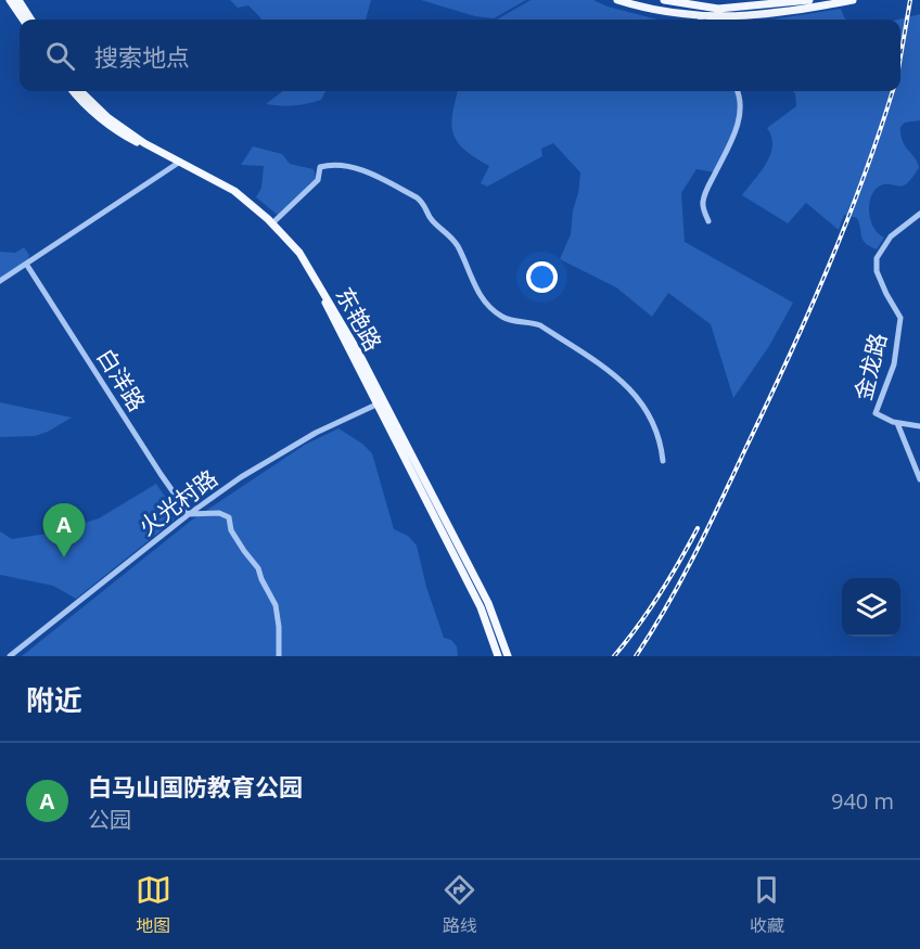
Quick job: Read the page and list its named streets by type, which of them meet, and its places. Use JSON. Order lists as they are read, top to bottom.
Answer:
{
  "streets": {
    "main road": ["东艳路"],
    "street": ["金龙路", "白洋路", "火光村路"]
  },
  "crossings": [
    ["东艳路", "火光村路"],
    ["白洋路", "火光村路"]
  ],
  "page": {
    "search": "搜索地点",
    "pins": "A",
    "heading": "附近",
    "list": [
      {
        "mark": "A",
        "name": "白马山国防教育公园",
        "note": "公园",
        "value": "940 m"
      }
    ],
    "nav": ["地图", "路线", "收藏"]
  }
}
